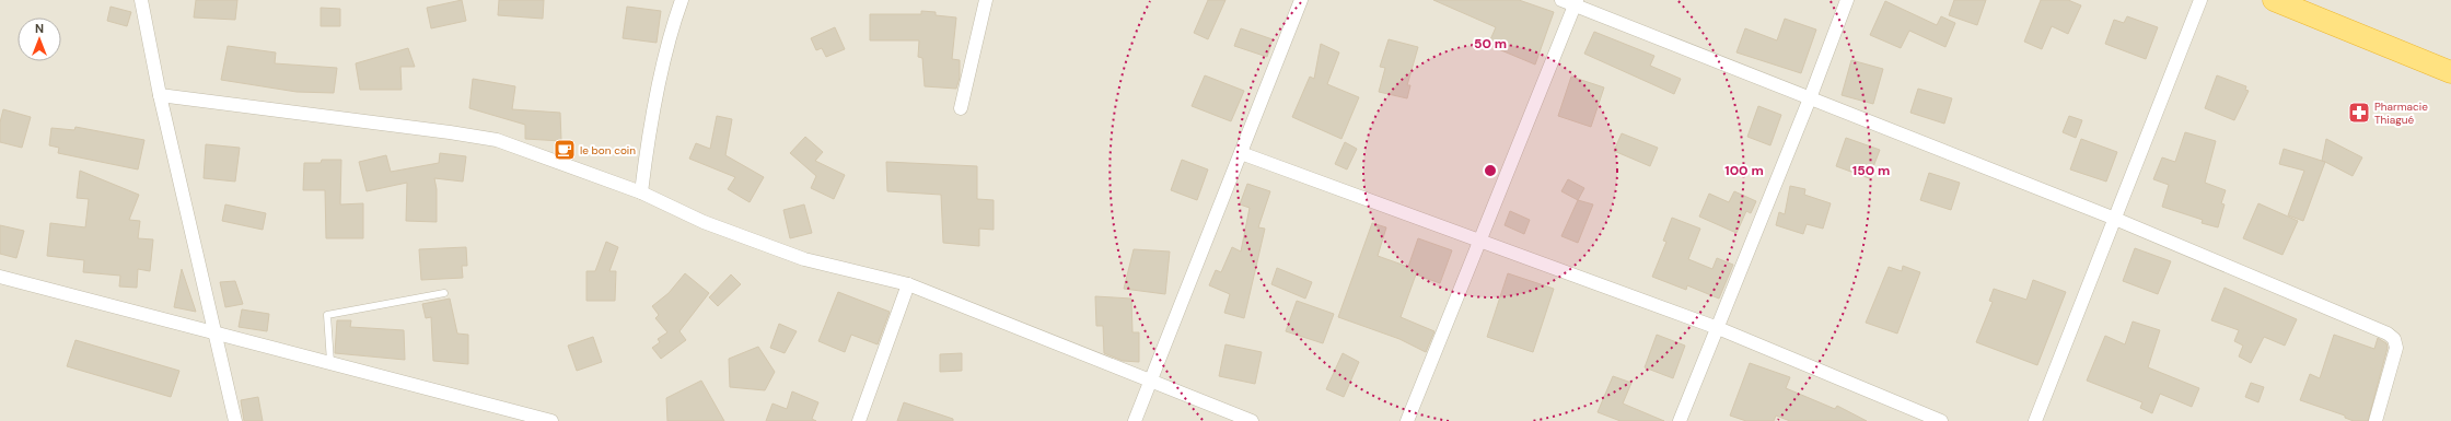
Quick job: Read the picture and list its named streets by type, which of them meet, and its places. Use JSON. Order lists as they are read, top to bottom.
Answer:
{
  "places": {
    "pharmacy": ["Pharmacie Thiagué"],
    "cafe": ["le bon coin"]
  },
  "north": "top",
  "rings": ["50 m", "100 m", "150 m"]
}
